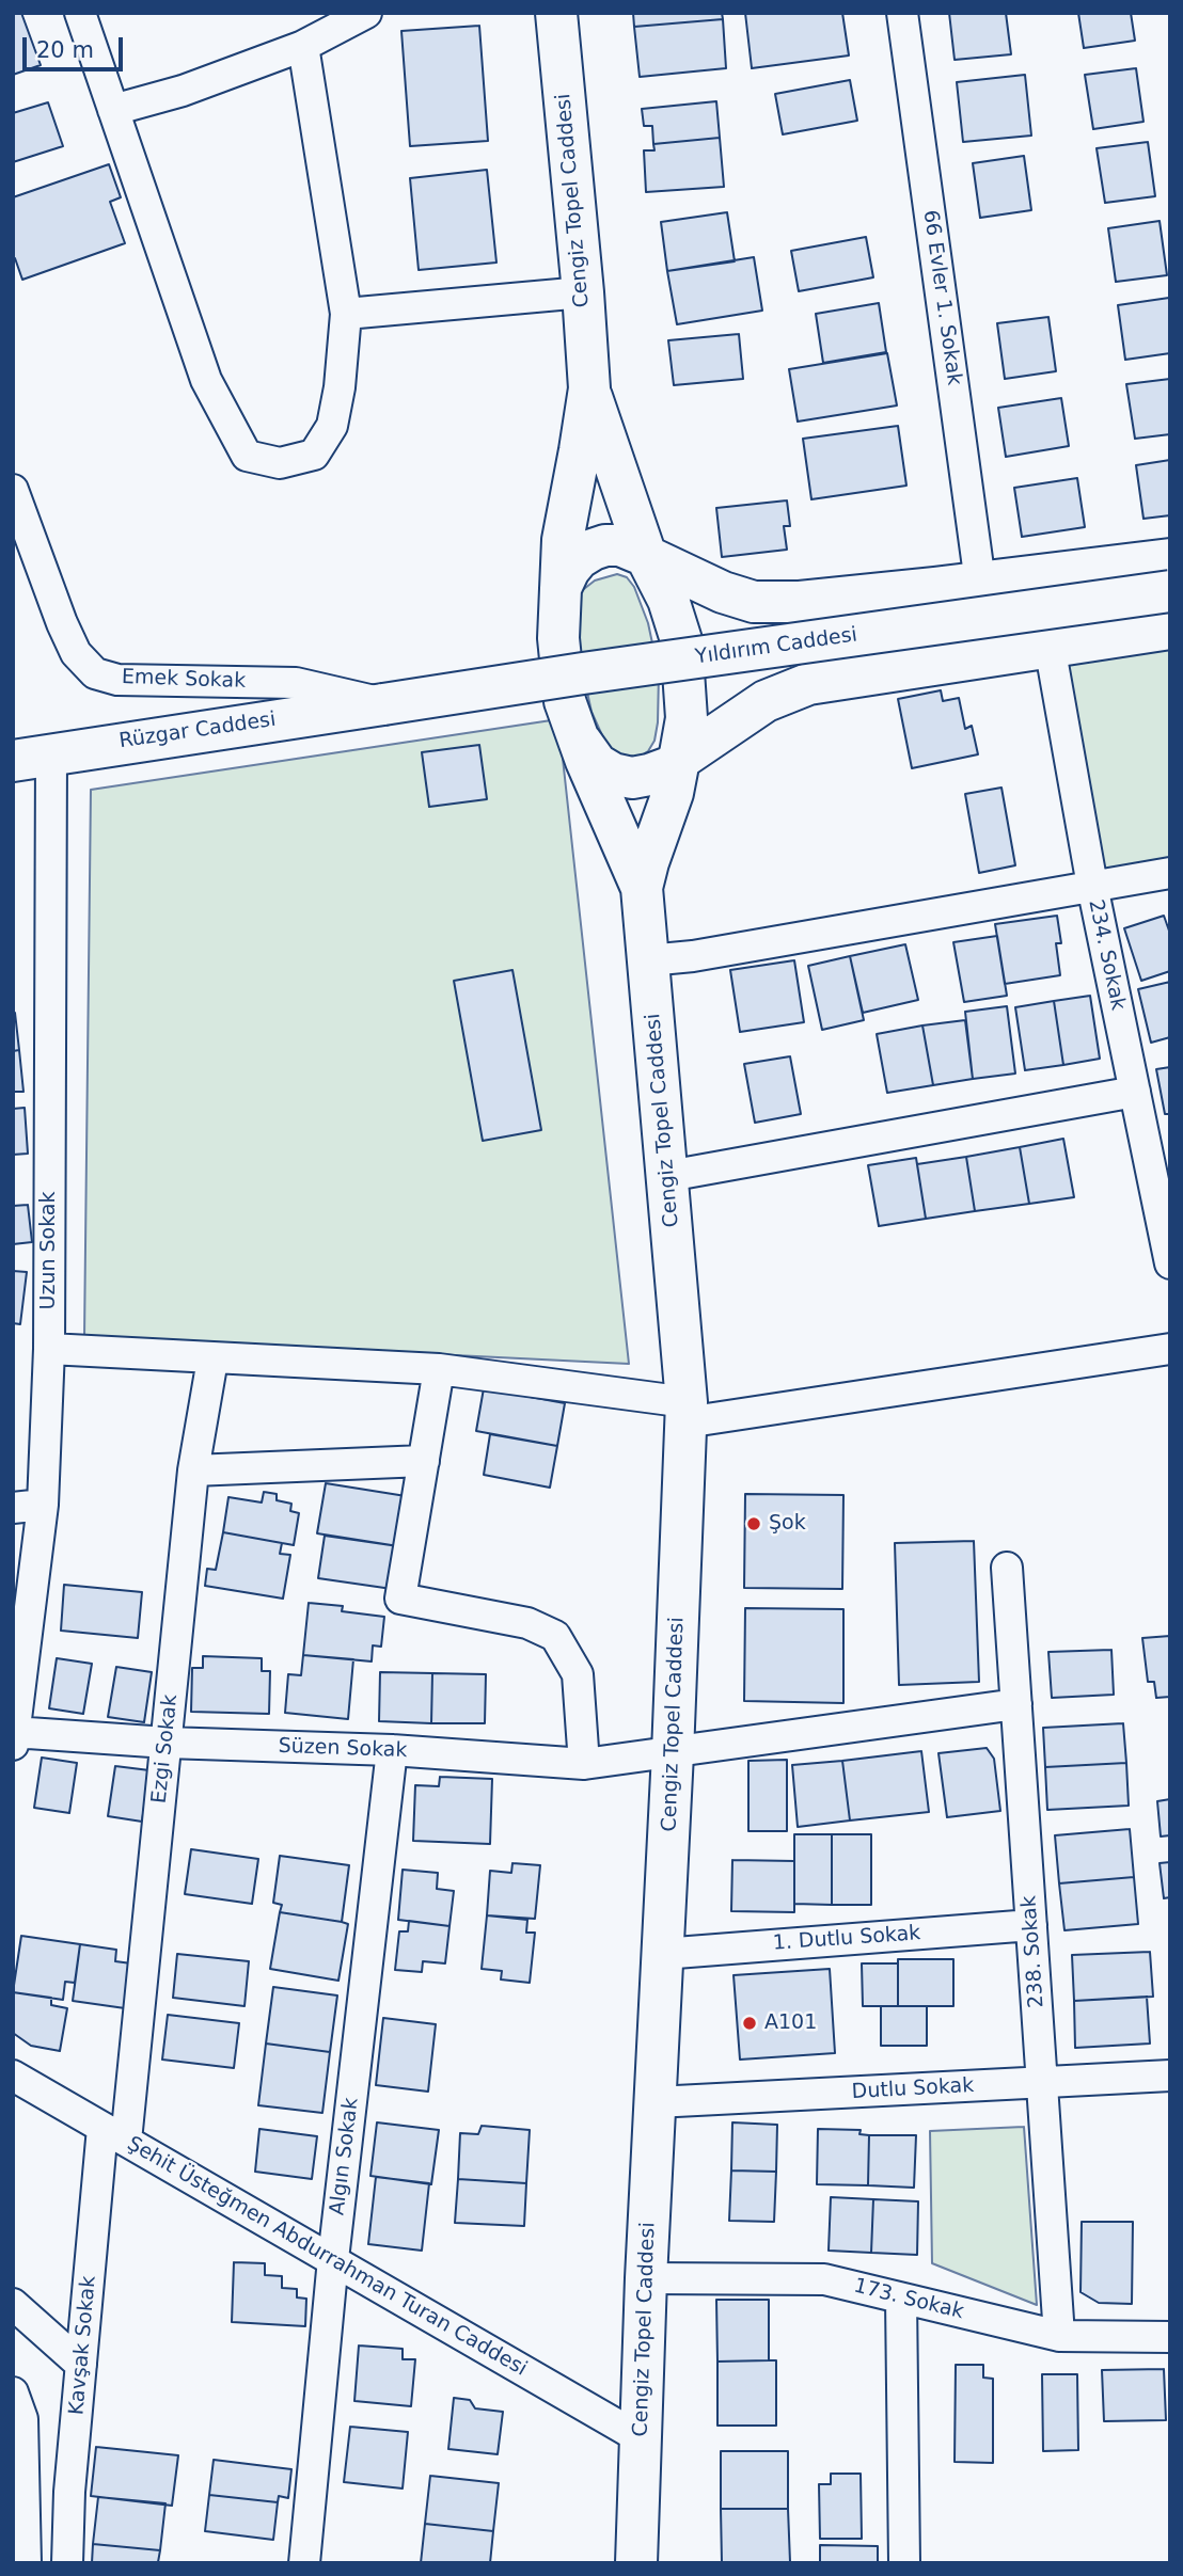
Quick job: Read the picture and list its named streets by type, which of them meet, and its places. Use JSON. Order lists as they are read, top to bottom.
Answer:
{
  "streets": {
    "main road": ["Cengiz Topel Caddesi", "Yıldırım Caddesi", "Rüzgar Caddesi"],
    "street": [
      "66 Evler 1. Sokak",
      "Emek Sokak",
      "234. Sokak",
      "Uzun Sokak",
      "Ezgi Sokak",
      "Süzen Sokak",
      "1. Dutlu Sokak",
      "238. Sokak",
      "Dutlu Sokak",
      "Algın Sokak",
      "Şehit Üsteğmen Abdurrahman Turan Caddesi",
      "173. Sokak",
      "Kavşak Sokak"
    ]
  },
  "crossings": [
    ["Cengiz Topel Caddesi", "Süzen Sokak"],
    ["Cengiz Topel Caddesi", "1. Dutlu Sokak"],
    ["Cengiz Topel Caddesi", "Dutlu Sokak"],
    ["Cengiz Topel Caddesi", "Şehit Üsteğmen Abdurrahman Turan Caddesi"],
    ["Cengiz Topel Caddesi", "173. Sokak"],
    ["Yıldırım Caddesi", "Emek Sokak"],
    ["Yıldırım Caddesi", "Rüzgar Caddesi"],
    ["Emek Sokak", "Rüzgar Caddesi"],
    ["Rüzgar Caddesi", "Uzun Sokak"],
    ["Uzun Sokak", "Süzen Sokak"],
    ["Ezgi Sokak", "Süzen Sokak"],
    ["Ezgi Sokak", "Şehit Üsteğmen Abdurrahman Turan Caddesi"],
    ["Ezgi Sokak", "Kavşak Sokak"],
    ["Süzen Sokak", "238. Sokak"],
    ["Süzen Sokak", "Algın Sokak"],
    ["1. Dutlu Sokak", "238. Sokak"],
    ["238. Sokak", "Dutlu Sokak"],
    ["238. Sokak", "173. Sokak"],
    ["Algın Sokak", "Şehit Üsteğmen Abdurrahman Turan Caddesi"],
    ["Şehit Üsteğmen Abdurrahman Turan Caddesi", "Kavşak Sokak"]
  ],
  "places": ["Şok", "A101"],
  "scale_bar": "20 m"
}
